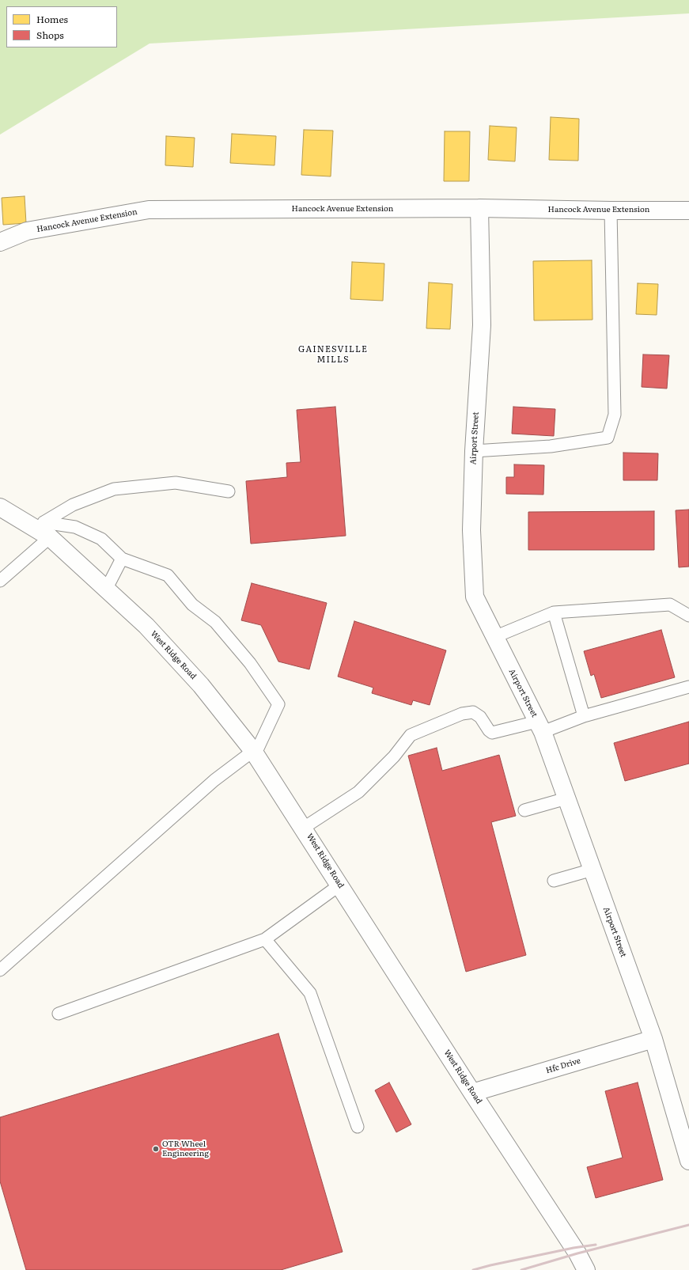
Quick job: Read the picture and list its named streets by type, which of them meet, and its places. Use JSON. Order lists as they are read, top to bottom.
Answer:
{
  "streets": {
    "street": [
      "Hancock Avenue Extension",
      "Airport Street",
      "West Ridge Road",
      "Hfc Drive"
    ]
  },
  "crossings": [
    ["Hancock Avenue Extension", "Airport Street"],
    ["Airport Street", "Hfc Drive"],
    ["West Ridge Road", "Hfc Drive"]
  ],
  "districts": ["GAINESVILLE MILLS"],
  "places": ["OTR Wheel Engineering"],
  "legend": ["Homes", "Shops"]
}
